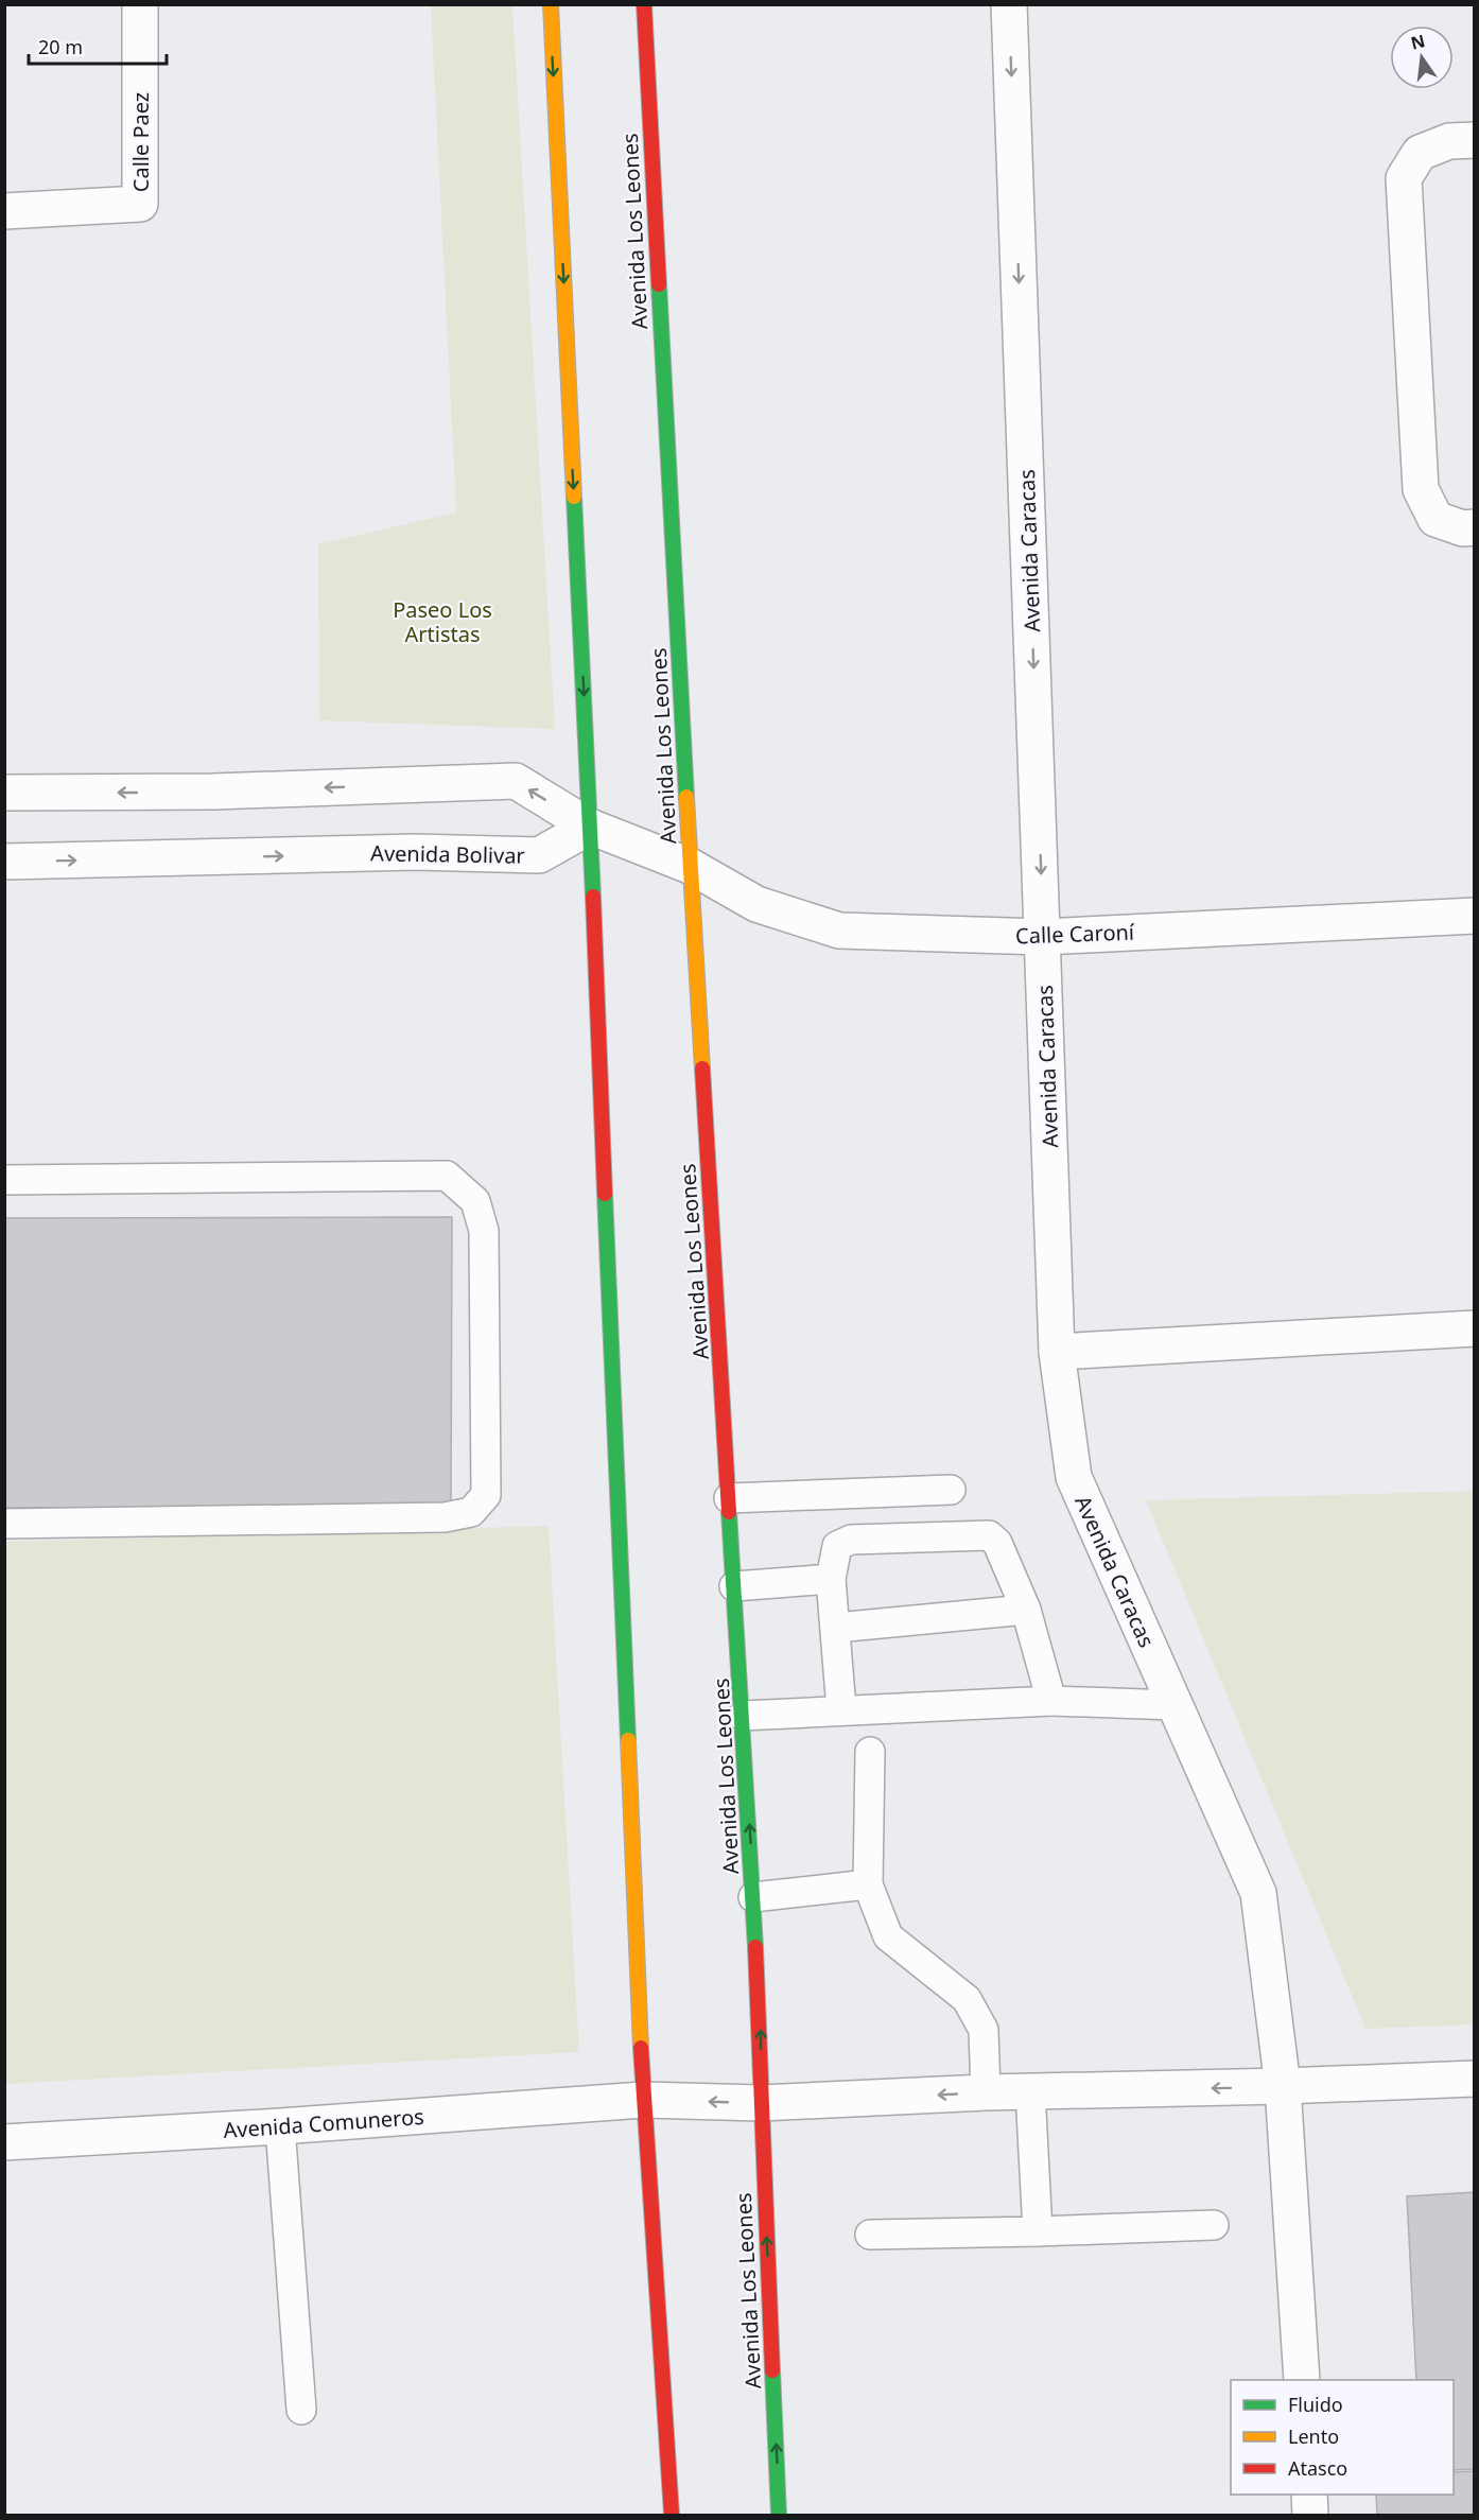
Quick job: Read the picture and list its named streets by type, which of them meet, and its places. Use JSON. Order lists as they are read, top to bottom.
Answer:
{
  "streets": {
    "street": [
      "Calle Paez",
      "Avenida Los Leones",
      "Avenida Caracas",
      "Avenida Bolivar",
      "Calle Caroní",
      "Avenida Comuneros"
    ]
  },
  "crossings": [
    ["Avenida Los Leones", "Calle Caroní"],
    ["Avenida Los Leones", "Avenida Comuneros"],
    ["Avenida Caracas", "Calle Caroní"],
    ["Avenida Caracas", "Avenida Comuneros"],
    ["Avenida Bolivar", "Calle Caroní"]
  ],
  "one_way": ["Avenida Caracas", "Avenida Comuneros"],
  "parks": ["Paseo Los Artistas"],
  "legend": ["Fluido", "Lento", "Atasco"],
  "scale_bar": "20 m",
  "north": "top"
}
